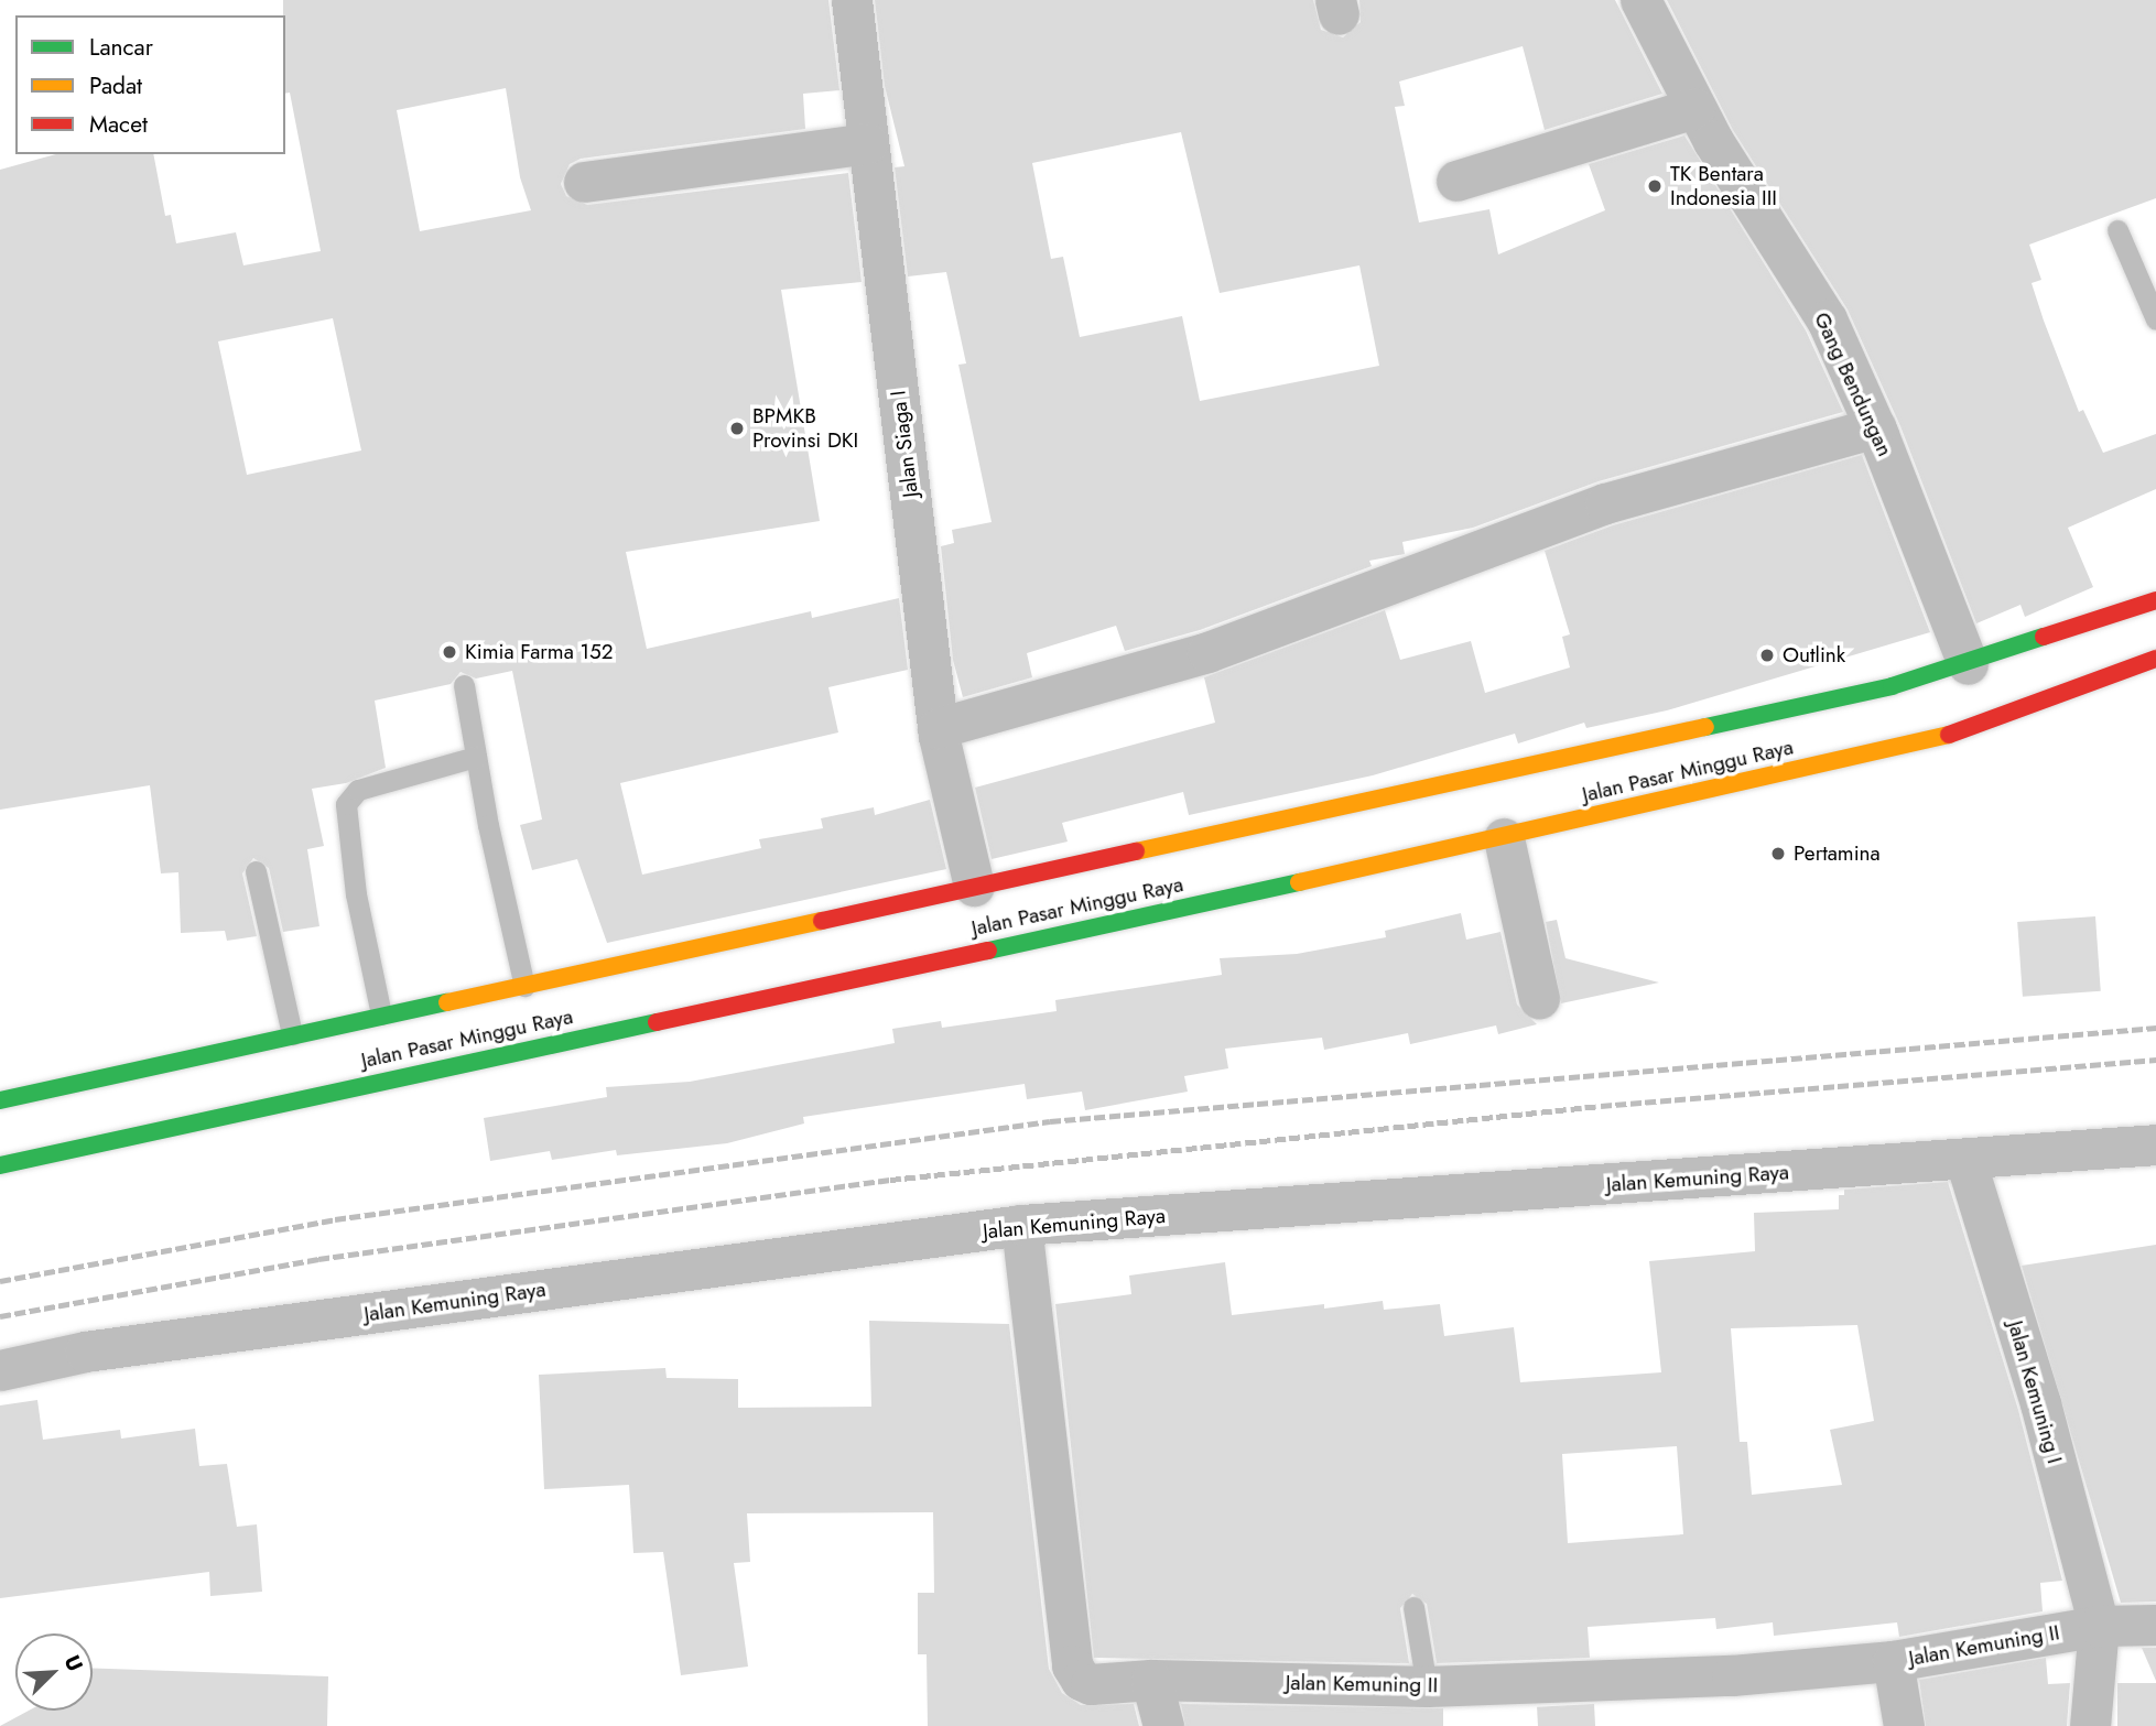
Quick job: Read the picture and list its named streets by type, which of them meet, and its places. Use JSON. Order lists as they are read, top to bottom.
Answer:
{
  "streets": {
    "main road": ["Jalan Pasar Minggu Raya"],
    "street": [
      "Gang Bendungan",
      "Jalan Siaga I",
      "Jalan Kemuning Raya",
      "Jalan Kemuning I",
      "Jalan Kemuning II"
    ]
  },
  "crossings": [
    ["Gang Bendungan", "Jalan Pasar Minggu Raya"],
    ["Jalan Siaga I", "Jalan Pasar Minggu Raya"],
    ["Jalan Kemuning Raya", "Jalan Kemuning I"],
    ["Jalan Kemuning Raya", "Jalan Kemuning II"],
    ["Jalan Kemuning I", "Jalan Kemuning II"]
  ],
  "places": [
    "TK Bentara Indonesia III",
    "BPMKB Provinsi DKI",
    "Kimia Farma 152",
    "Outlink",
    "Pertamina"
  ],
  "legend": ["Lancar", "Padat", "Macet"],
  "north": "top right"
}
